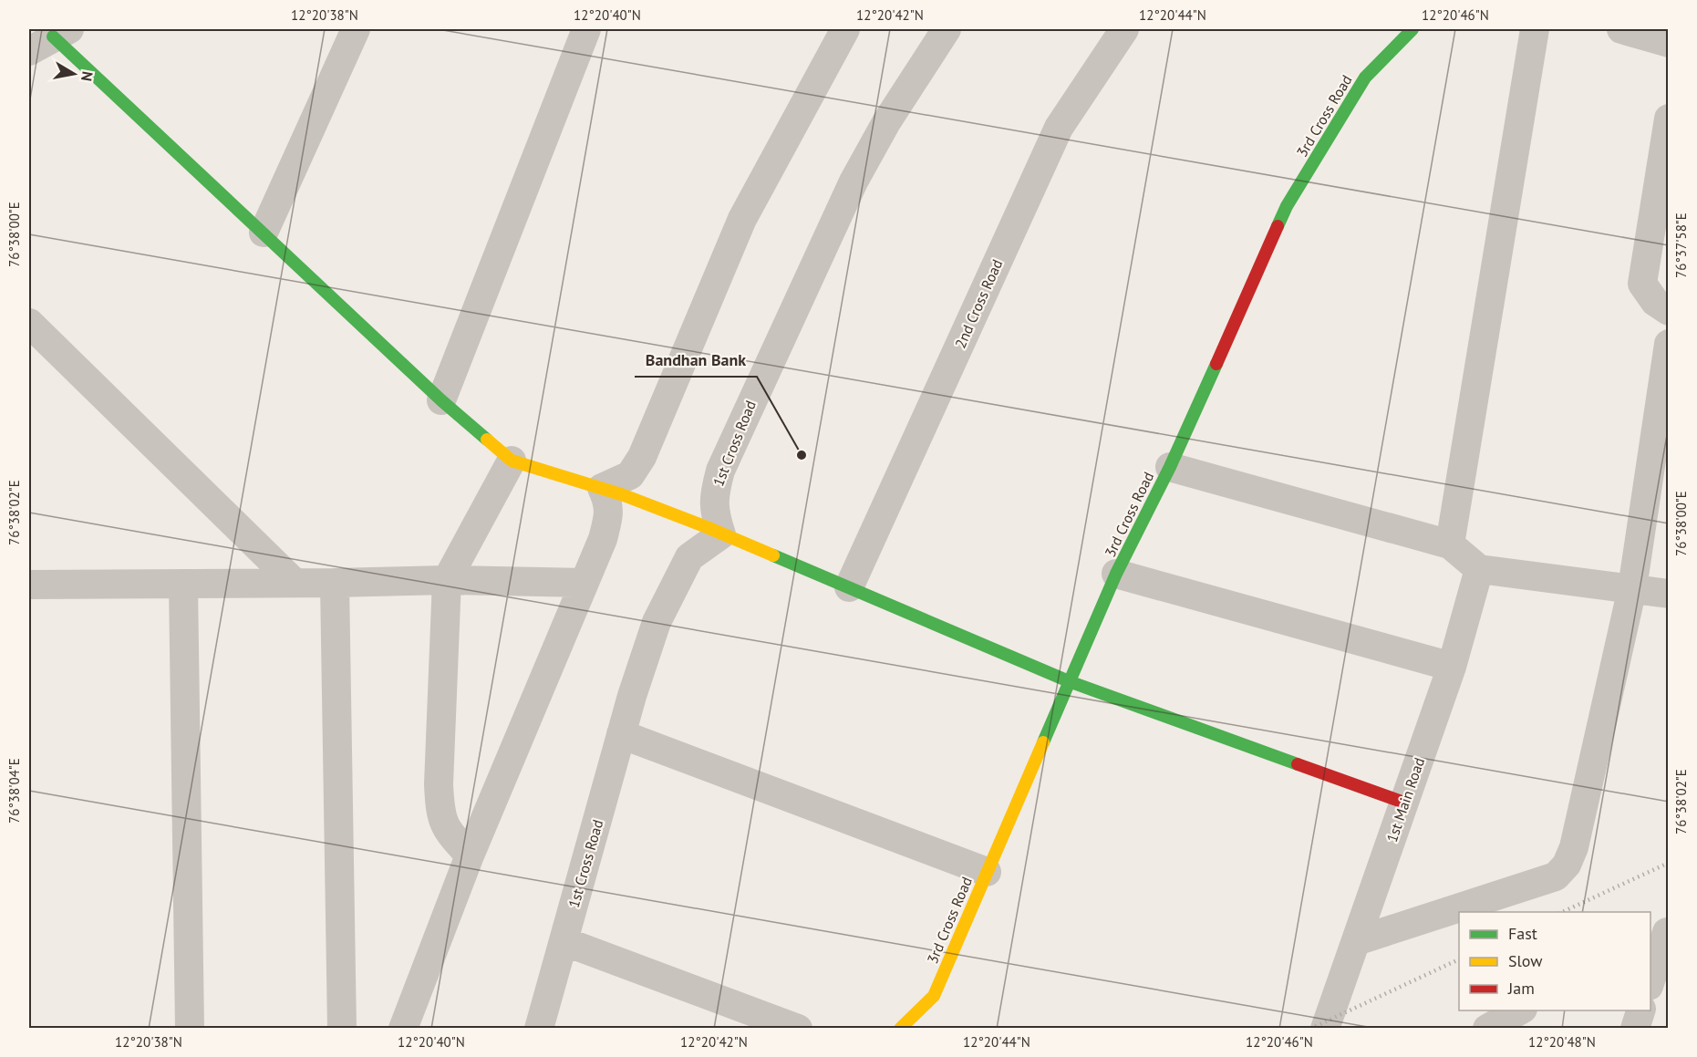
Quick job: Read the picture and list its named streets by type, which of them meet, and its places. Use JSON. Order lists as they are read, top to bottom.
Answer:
{
  "streets": {
    "street": [
      "3rd Cross Road",
      "2nd Cross Road",
      "1st Cross Road",
      "1st Main Road"
    ]
  },
  "places": ["Bandhan Bank"],
  "legend": ["Fast", "Slow", "Jam"],
  "north": "right",
  "coordinates": [
    "12°20'38\"N",
    "12°20'40\"N",
    "12°20'42\"N",
    "12°20'44\"N",
    "12°20'46\"N",
    "76°38'00\"E",
    "76°37'58\"E",
    "76°38'02\"E",
    "76°38'04\"E",
    "12°20'48\"N"
  ]
}
